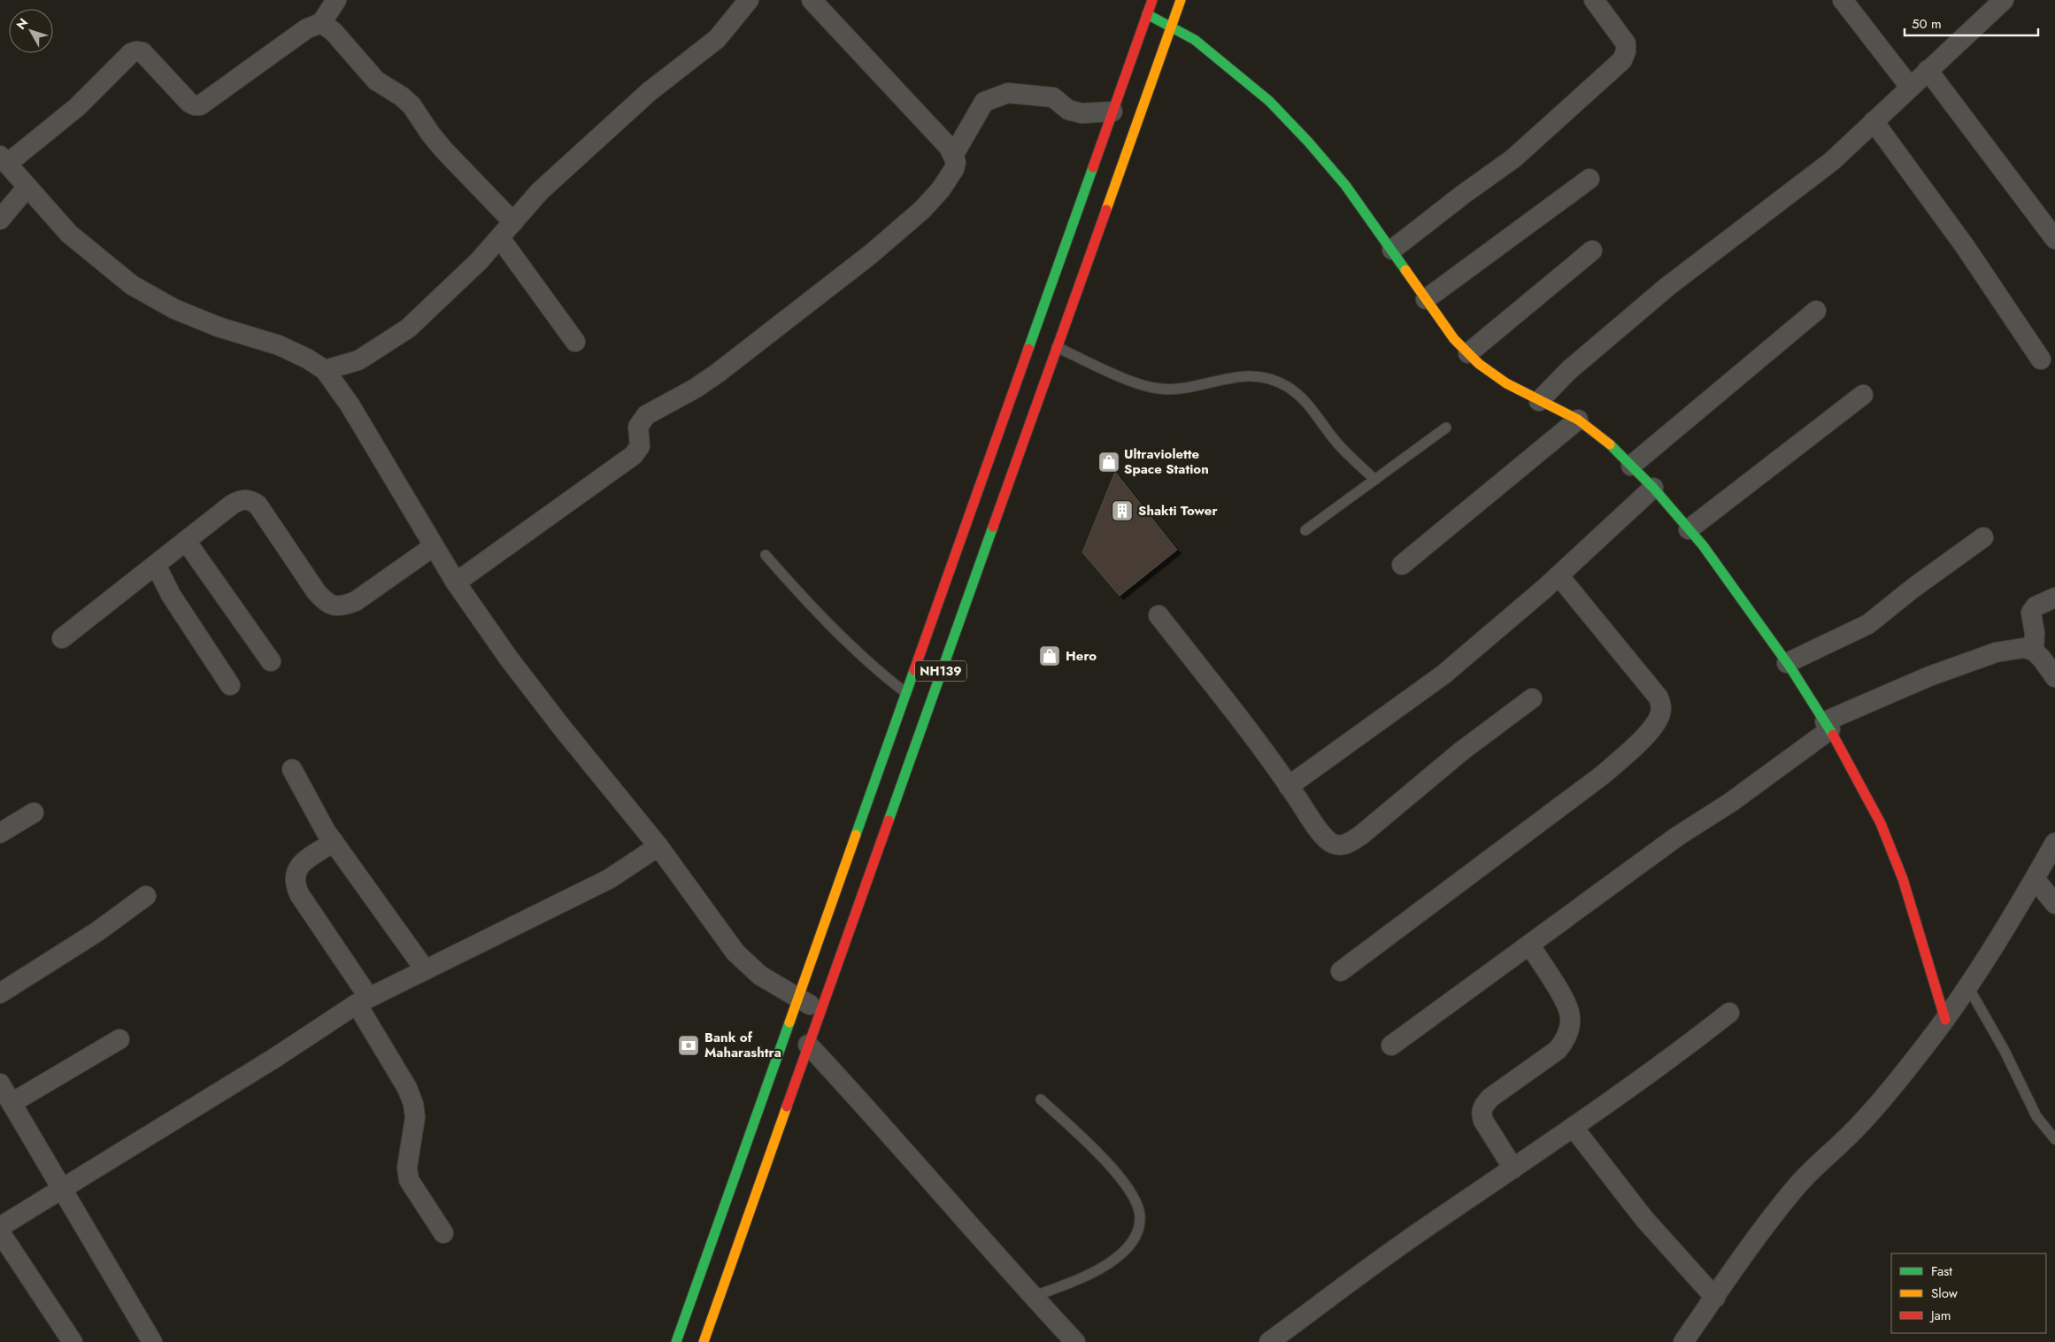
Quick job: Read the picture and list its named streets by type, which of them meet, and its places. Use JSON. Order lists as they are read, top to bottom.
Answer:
{
  "streets": {
    "main road": ["NH139"]
  },
  "places": {
    "shop": ["Ultraviolette Space Station", "Hero"],
    "building": ["Shakti Tower"],
    "bank": ["Bank of Maharashtra"]
  },
  "legend": ["Fast", "Slow", "Jam"],
  "scale_bar": "50 m",
  "north": "top left"
}
